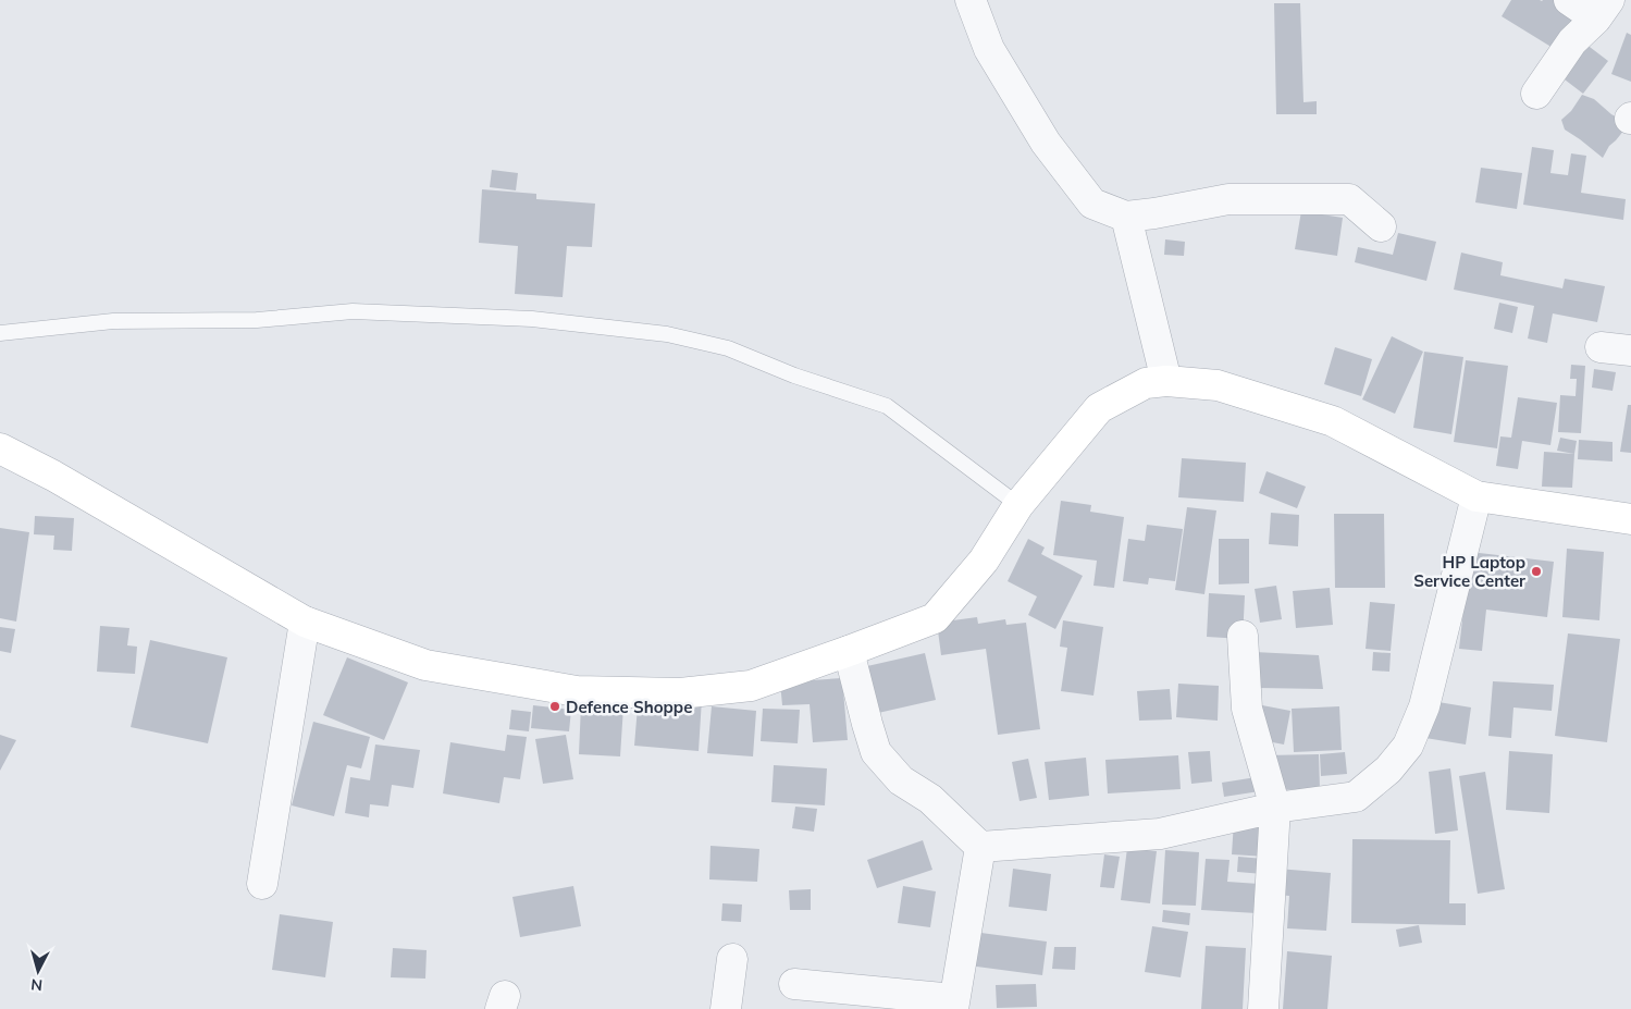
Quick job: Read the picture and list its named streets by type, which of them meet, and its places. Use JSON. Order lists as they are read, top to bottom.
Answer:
{
  "places": ["HP Laptop Service Center", "Defence Shoppe"],
  "north": "bottom"
}
